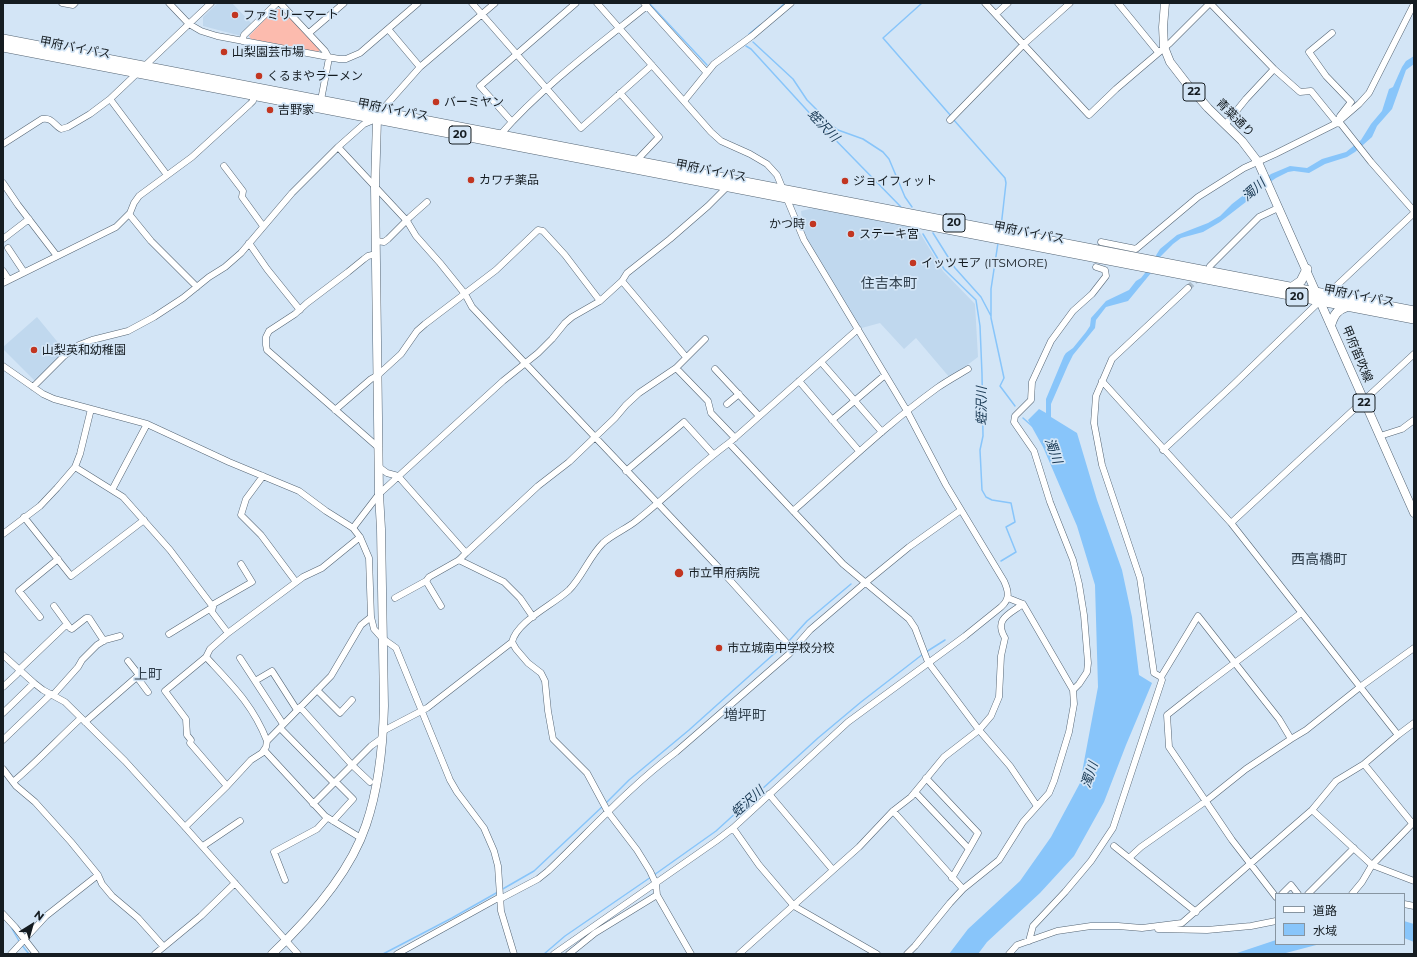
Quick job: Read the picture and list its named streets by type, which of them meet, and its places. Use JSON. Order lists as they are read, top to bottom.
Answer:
{
  "streets": {
    "highway": ["甲府バイパス", "20"],
    "main road": ["22", "青葉通り", "甲府笛吹線"]
  },
  "crossings": [
    ["甲府バイパス", "22"],
    ["甲府バイパス", "甲府笛吹線"],
    ["22", "青葉通り"],
    ["22", "甲府笛吹線"]
  ],
  "districts": [
    "住吉本町",
    "西高橋町",
    "上町",
    "増坪町"
  ],
  "water": ["蛭沢川", "濁川"],
  "places": [
    "ファミリーマート",
    "山梨園芸市場",
    "くるまやラーメン",
    "バーミヤン",
    "吉野家",
    "カワチ薬品",
    "ジョイフィット",
    "かつ時",
    "ステーキ宮",
    "イッツモア (ITSMORE)",
    "山梨英和幼稚園",
    "市立甲府病院",
    "市立城南中学校分校"
  ],
  "legend": ["道路", "水域"],
  "north": "top right"
}
